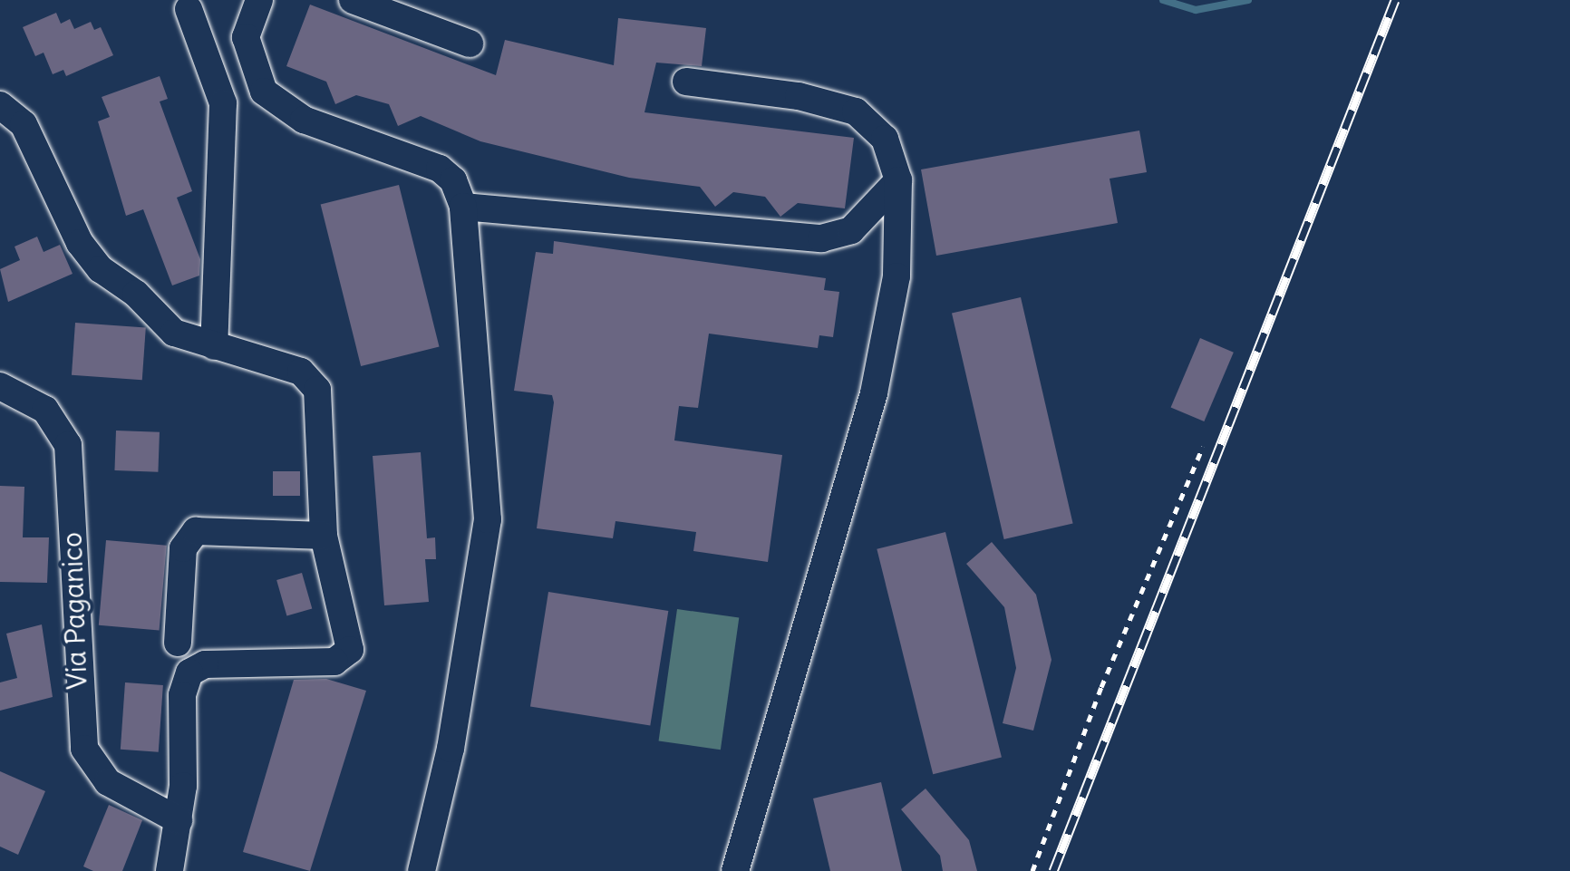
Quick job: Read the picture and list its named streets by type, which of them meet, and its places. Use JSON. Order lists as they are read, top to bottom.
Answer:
{
  "streets": {
    "street": ["Via Paganico"]
  }
}
